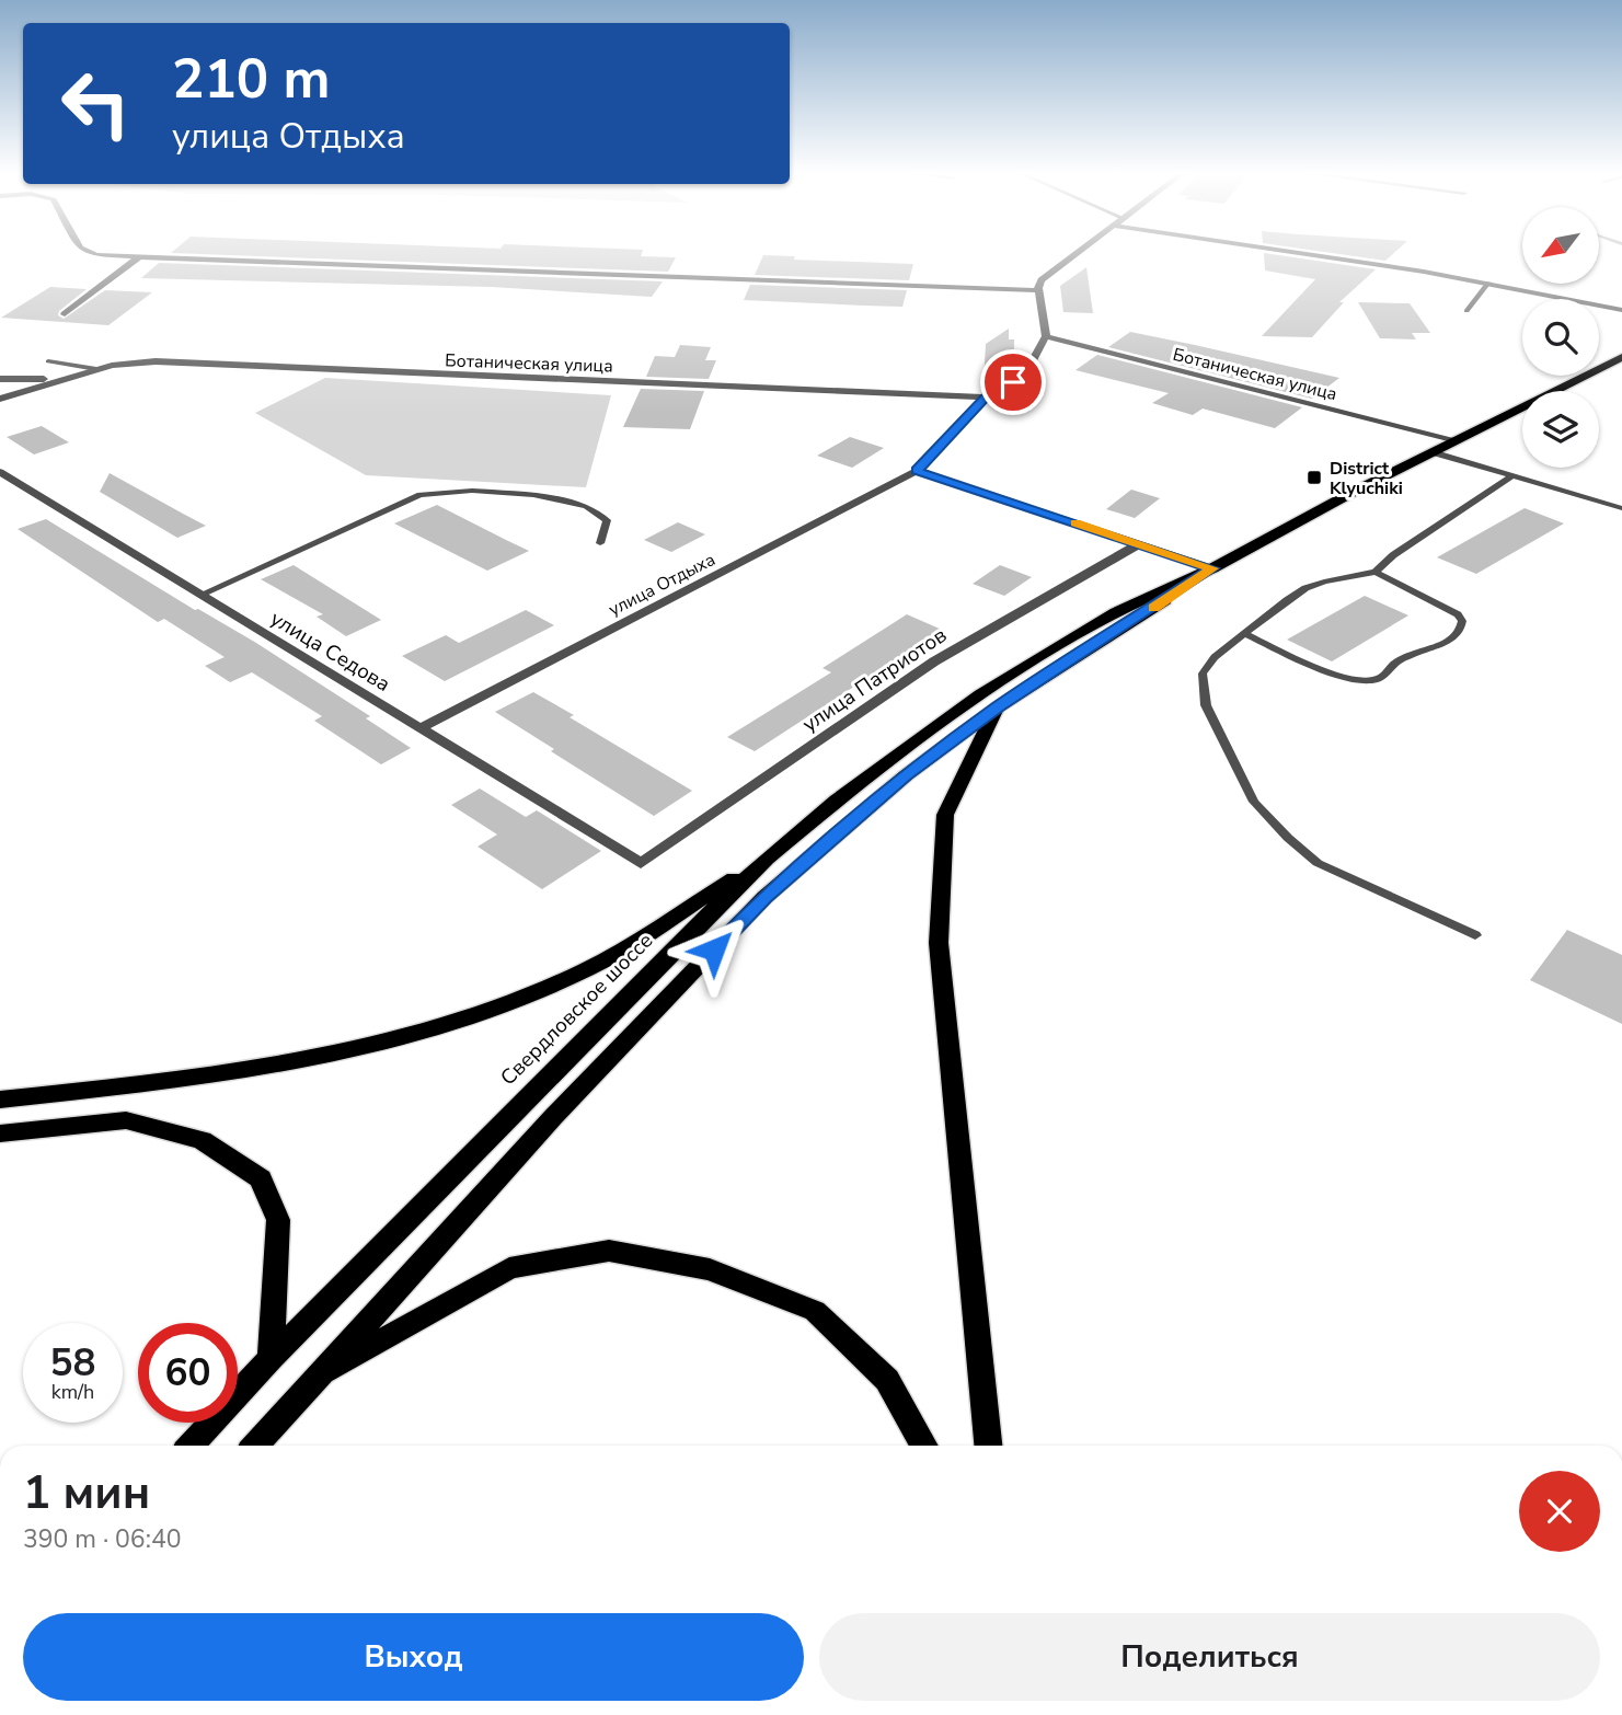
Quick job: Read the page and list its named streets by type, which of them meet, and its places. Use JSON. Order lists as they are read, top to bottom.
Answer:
{
  "streets": {
    "main road": ["Свердловское шоссе"],
    "street": [
      "Ботаническая улица",
      "улица Отдыха",
      "улица Седова",
      "улица Патриотов"
    ]
  },
  "crossings": [
    ["Ботаническая улица", "улица Отдыха"],
    ["Ботаническая улица", "Свердловское шоссе"],
    ["улица Отдыха", "улица Седова"],
    ["улица Седова", "улица Патриотов"]
  ],
  "places": {
    "transit": ["District Klyuchiki"]
  },
  "north": "bottom left",
  "page": {
    "turn": ["210 m", "улица Отдыха"],
    "speed": "58 km/h",
    "limit": "60",
    "heading": ["1 мин", "390 m · 06:40"],
    "buttons": ["Выход", "Поделиться"]
  }
}
